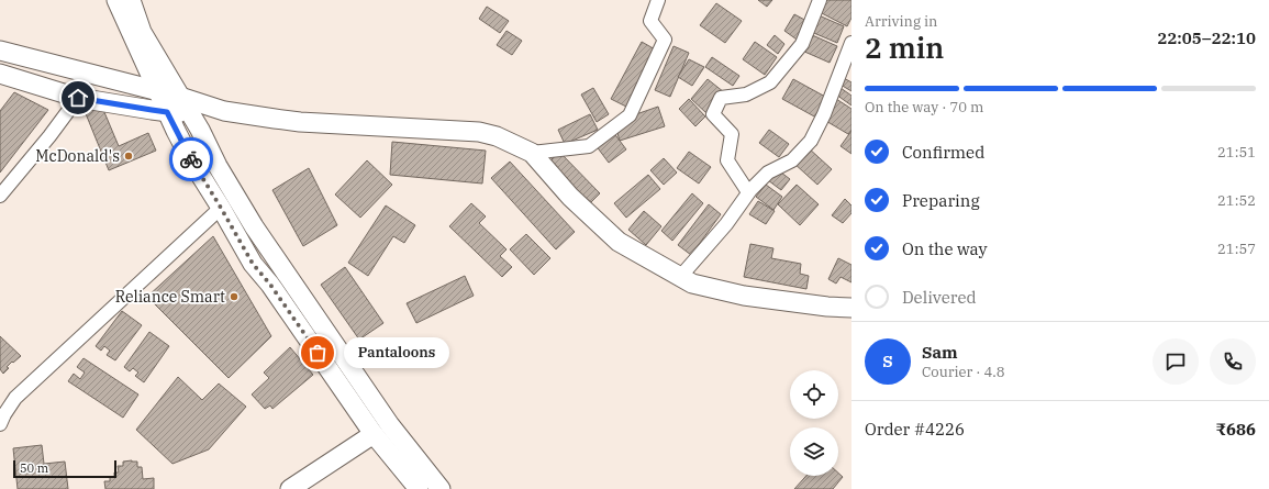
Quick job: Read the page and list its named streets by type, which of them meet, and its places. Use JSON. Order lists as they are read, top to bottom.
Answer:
{
  "places": ["McDonald's", "Reliance Smart", "Pantaloons"],
  "scale_bar": "50 m",
  "page": {
    "heading": ["2 min", "Arriving in", "22:05–22:10"],
    "panel": [
      "Sam",
      "Courier · 4.8",
      "Order #4226",
      "₹686"
    ],
    "bar": "On the way · 70 m",
    "list": [
      ["Confirmed", "21:51"],
      ["Preparing", "21:52"],
      ["On the way", "21:57"],
      "Delivered"
    ],
    "bubble": "Pantaloons",
    "round": "S",
    "scale": "50 m"
  }
}
